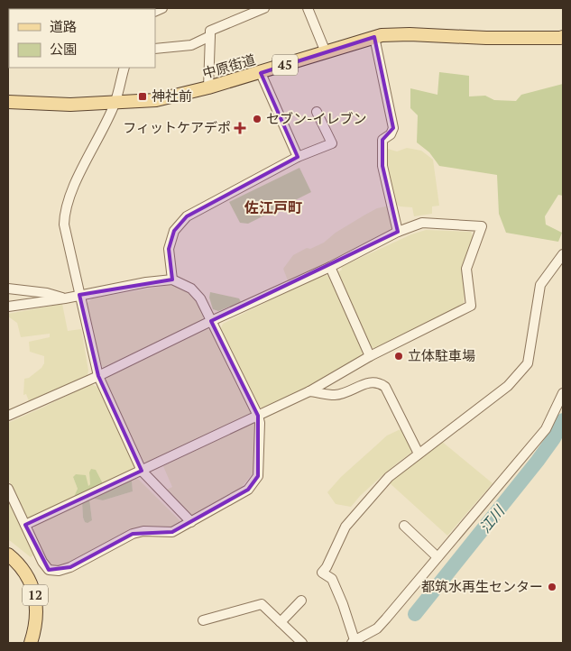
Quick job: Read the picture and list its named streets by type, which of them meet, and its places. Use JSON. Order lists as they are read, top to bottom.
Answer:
{
  "streets": {
    "main road": ["45", "中原街道", "12"]
  },
  "districts": ["佐江戸町"],
  "water": ["江川"],
  "places": {
    "transit": ["神社前"],
    "other": ["セブン-イレブン", "立体駐車場", "都筑水再生センター"],
    "health": ["フィットケアデポ"]
  },
  "legend": ["道路", "公園"]
}
